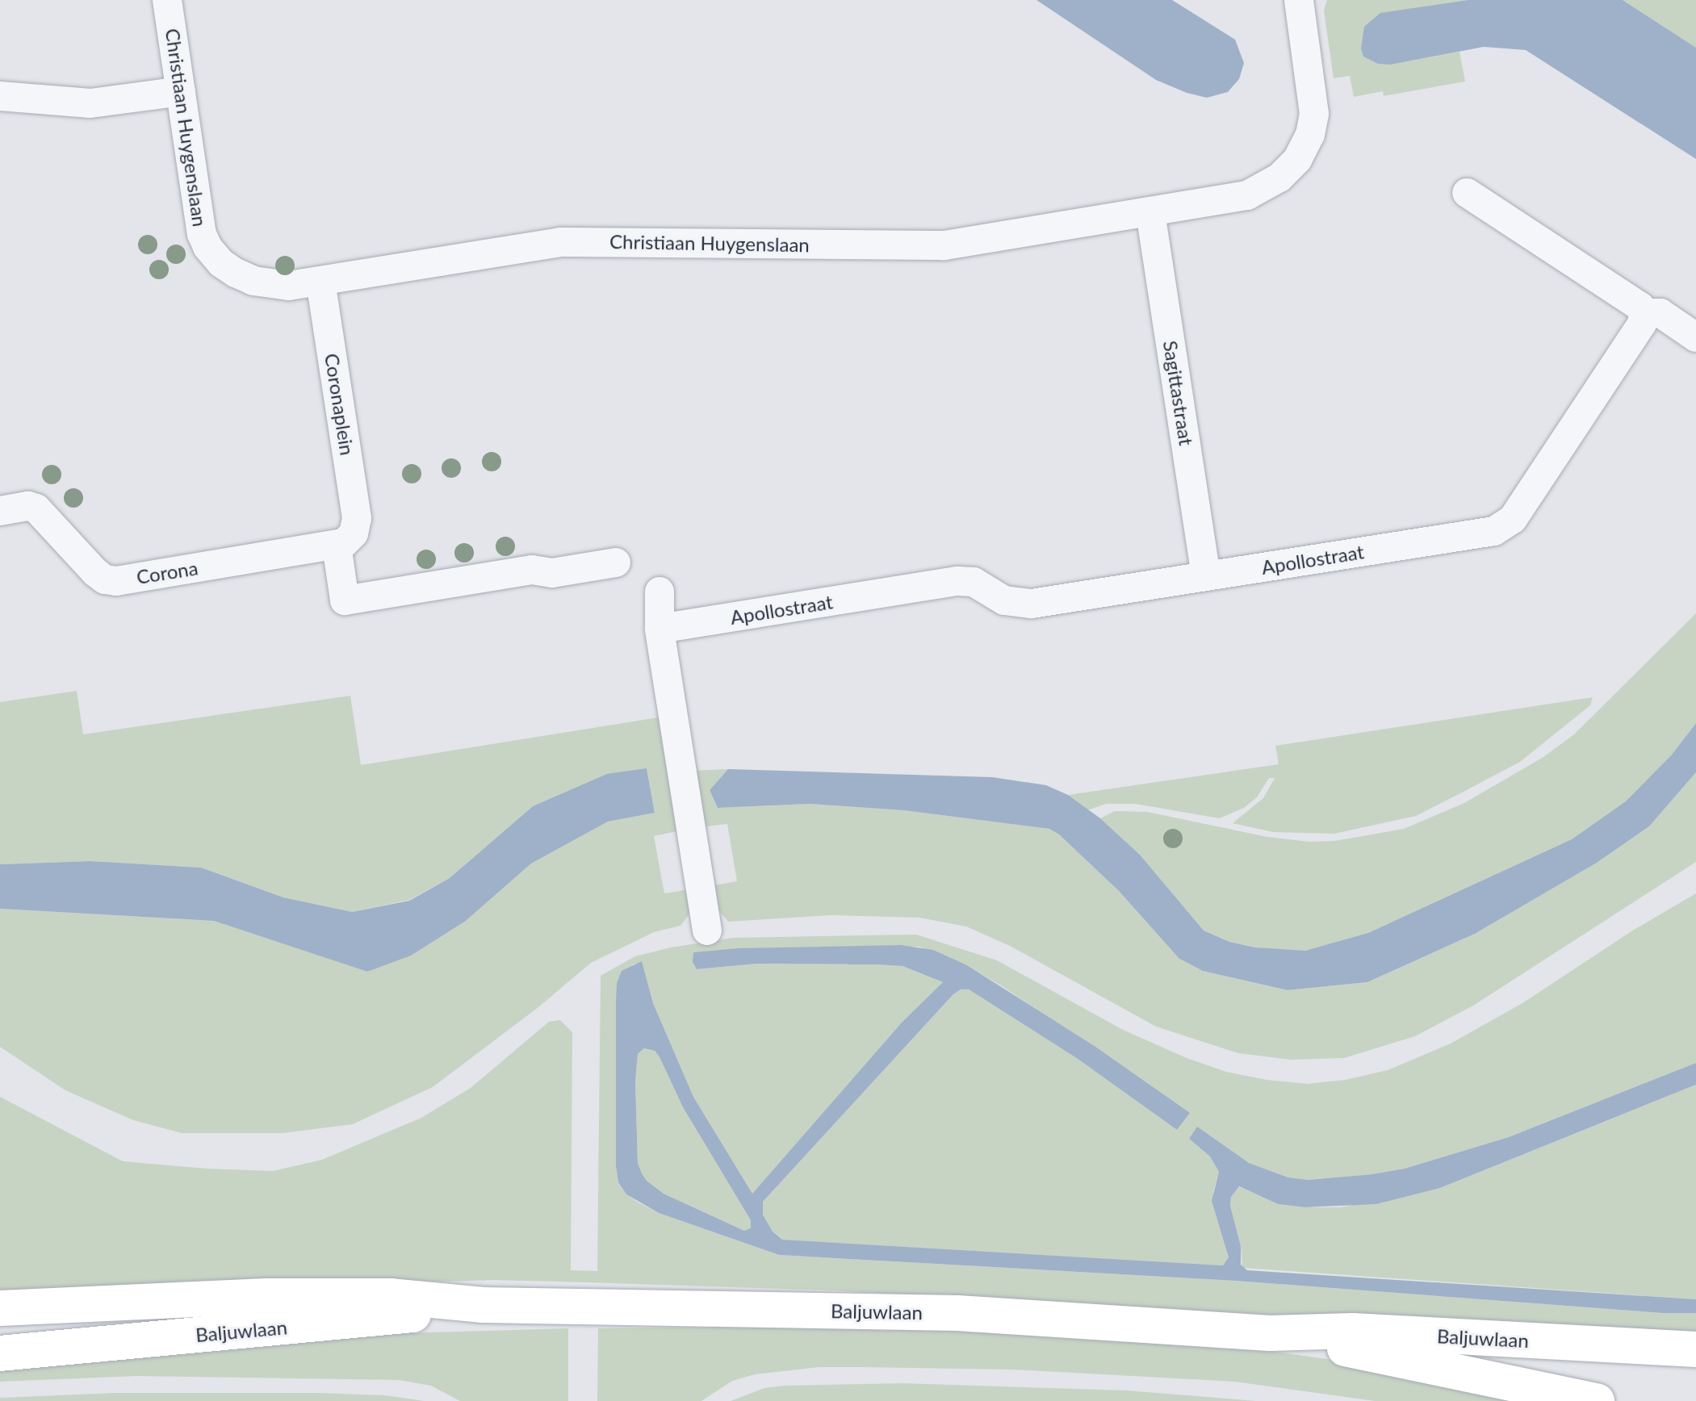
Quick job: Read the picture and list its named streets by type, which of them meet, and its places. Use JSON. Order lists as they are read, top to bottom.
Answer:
{
  "streets": {
    "main road": ["Baljuwlaan"],
    "street": [
      "Christiaan Huygenslaan",
      "Sagittastraat",
      "Coronaplein",
      "Apollostraat",
      "Corona"
    ]
  },
  "crossings": [
    ["Christiaan Huygenslaan", "Sagittastraat"],
    ["Christiaan Huygenslaan", "Coronaplein"],
    ["Sagittastraat", "Apollostraat"],
    ["Coronaplein", "Corona"]
  ]
}
